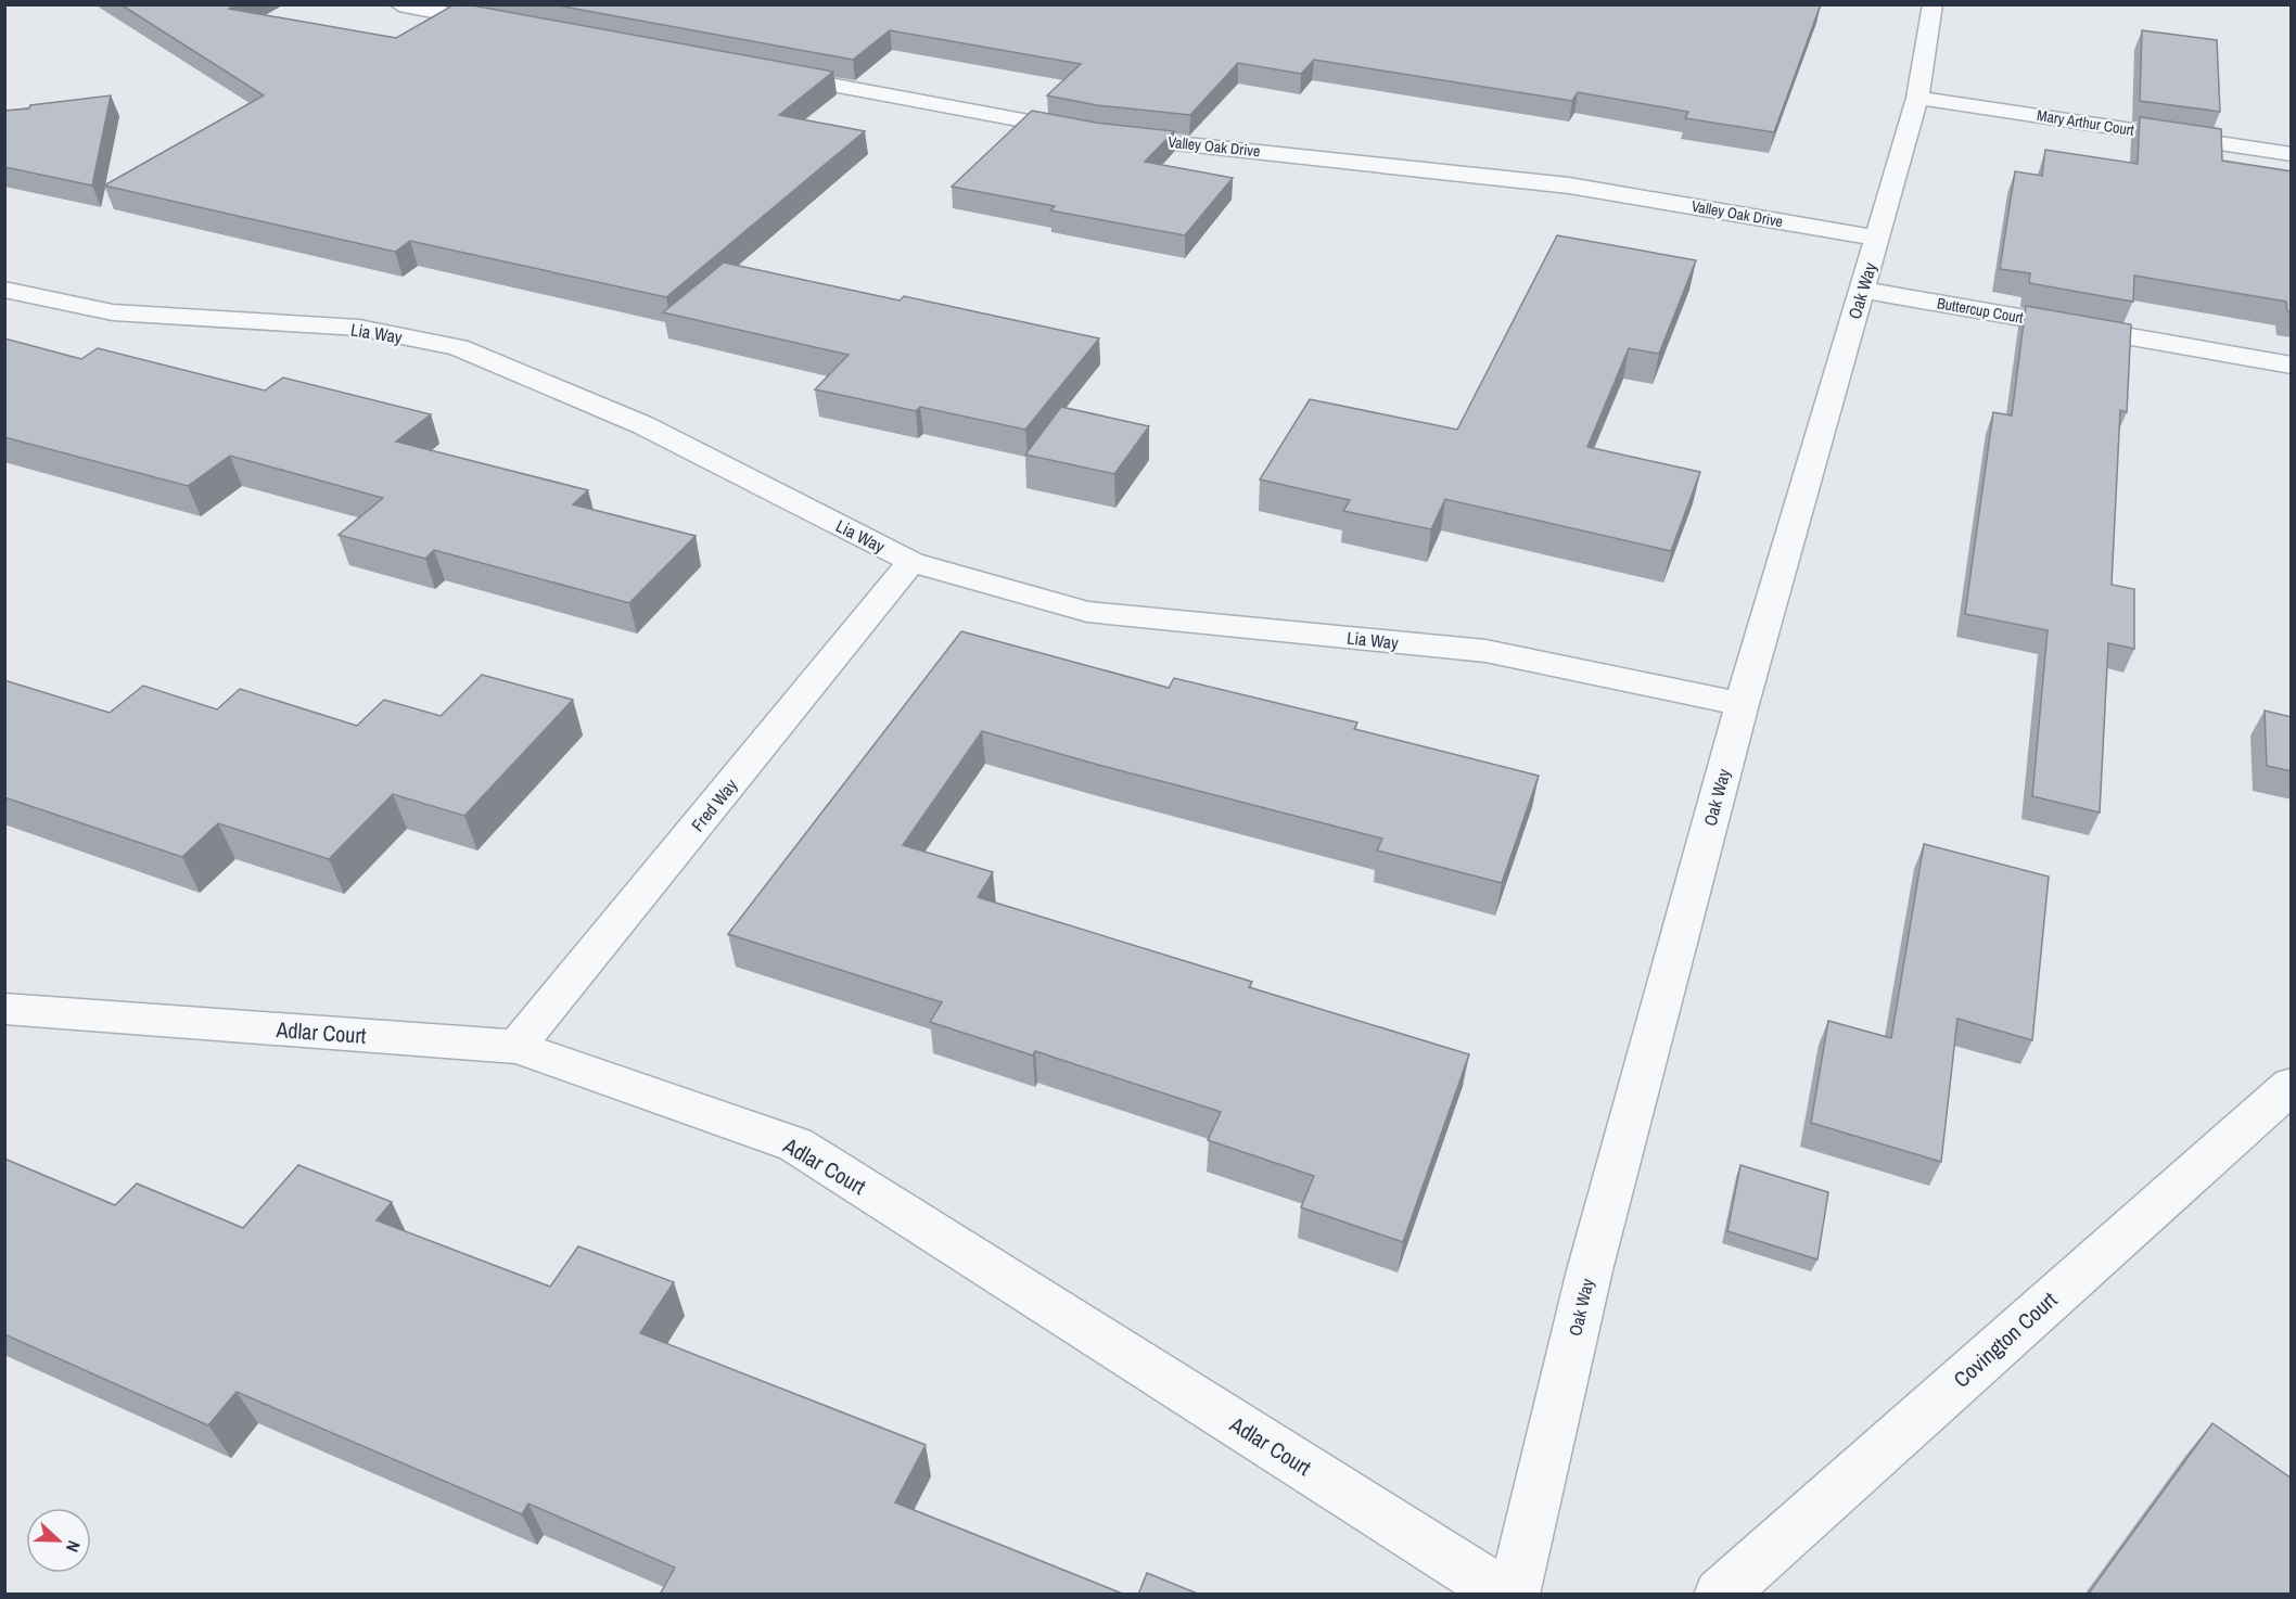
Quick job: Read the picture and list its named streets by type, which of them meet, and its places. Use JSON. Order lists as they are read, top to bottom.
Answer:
{
  "streets": {
    "street": [
      "Mary Arthur Court",
      "Valley Oak Drive",
      "Oak Way",
      "Buttercup Court",
      "Lia Way",
      "Fred Way",
      "Adlar Court",
      "Covington Court"
    ]
  },
  "crossings": [
    ["Mary Arthur Court", "Oak Way"],
    ["Valley Oak Drive", "Oak Way"],
    ["Oak Way", "Buttercup Court"],
    ["Oak Way", "Lia Way"],
    ["Lia Way", "Fred Way"],
    ["Fred Way", "Adlar Court"]
  ],
  "north": "right"
}
